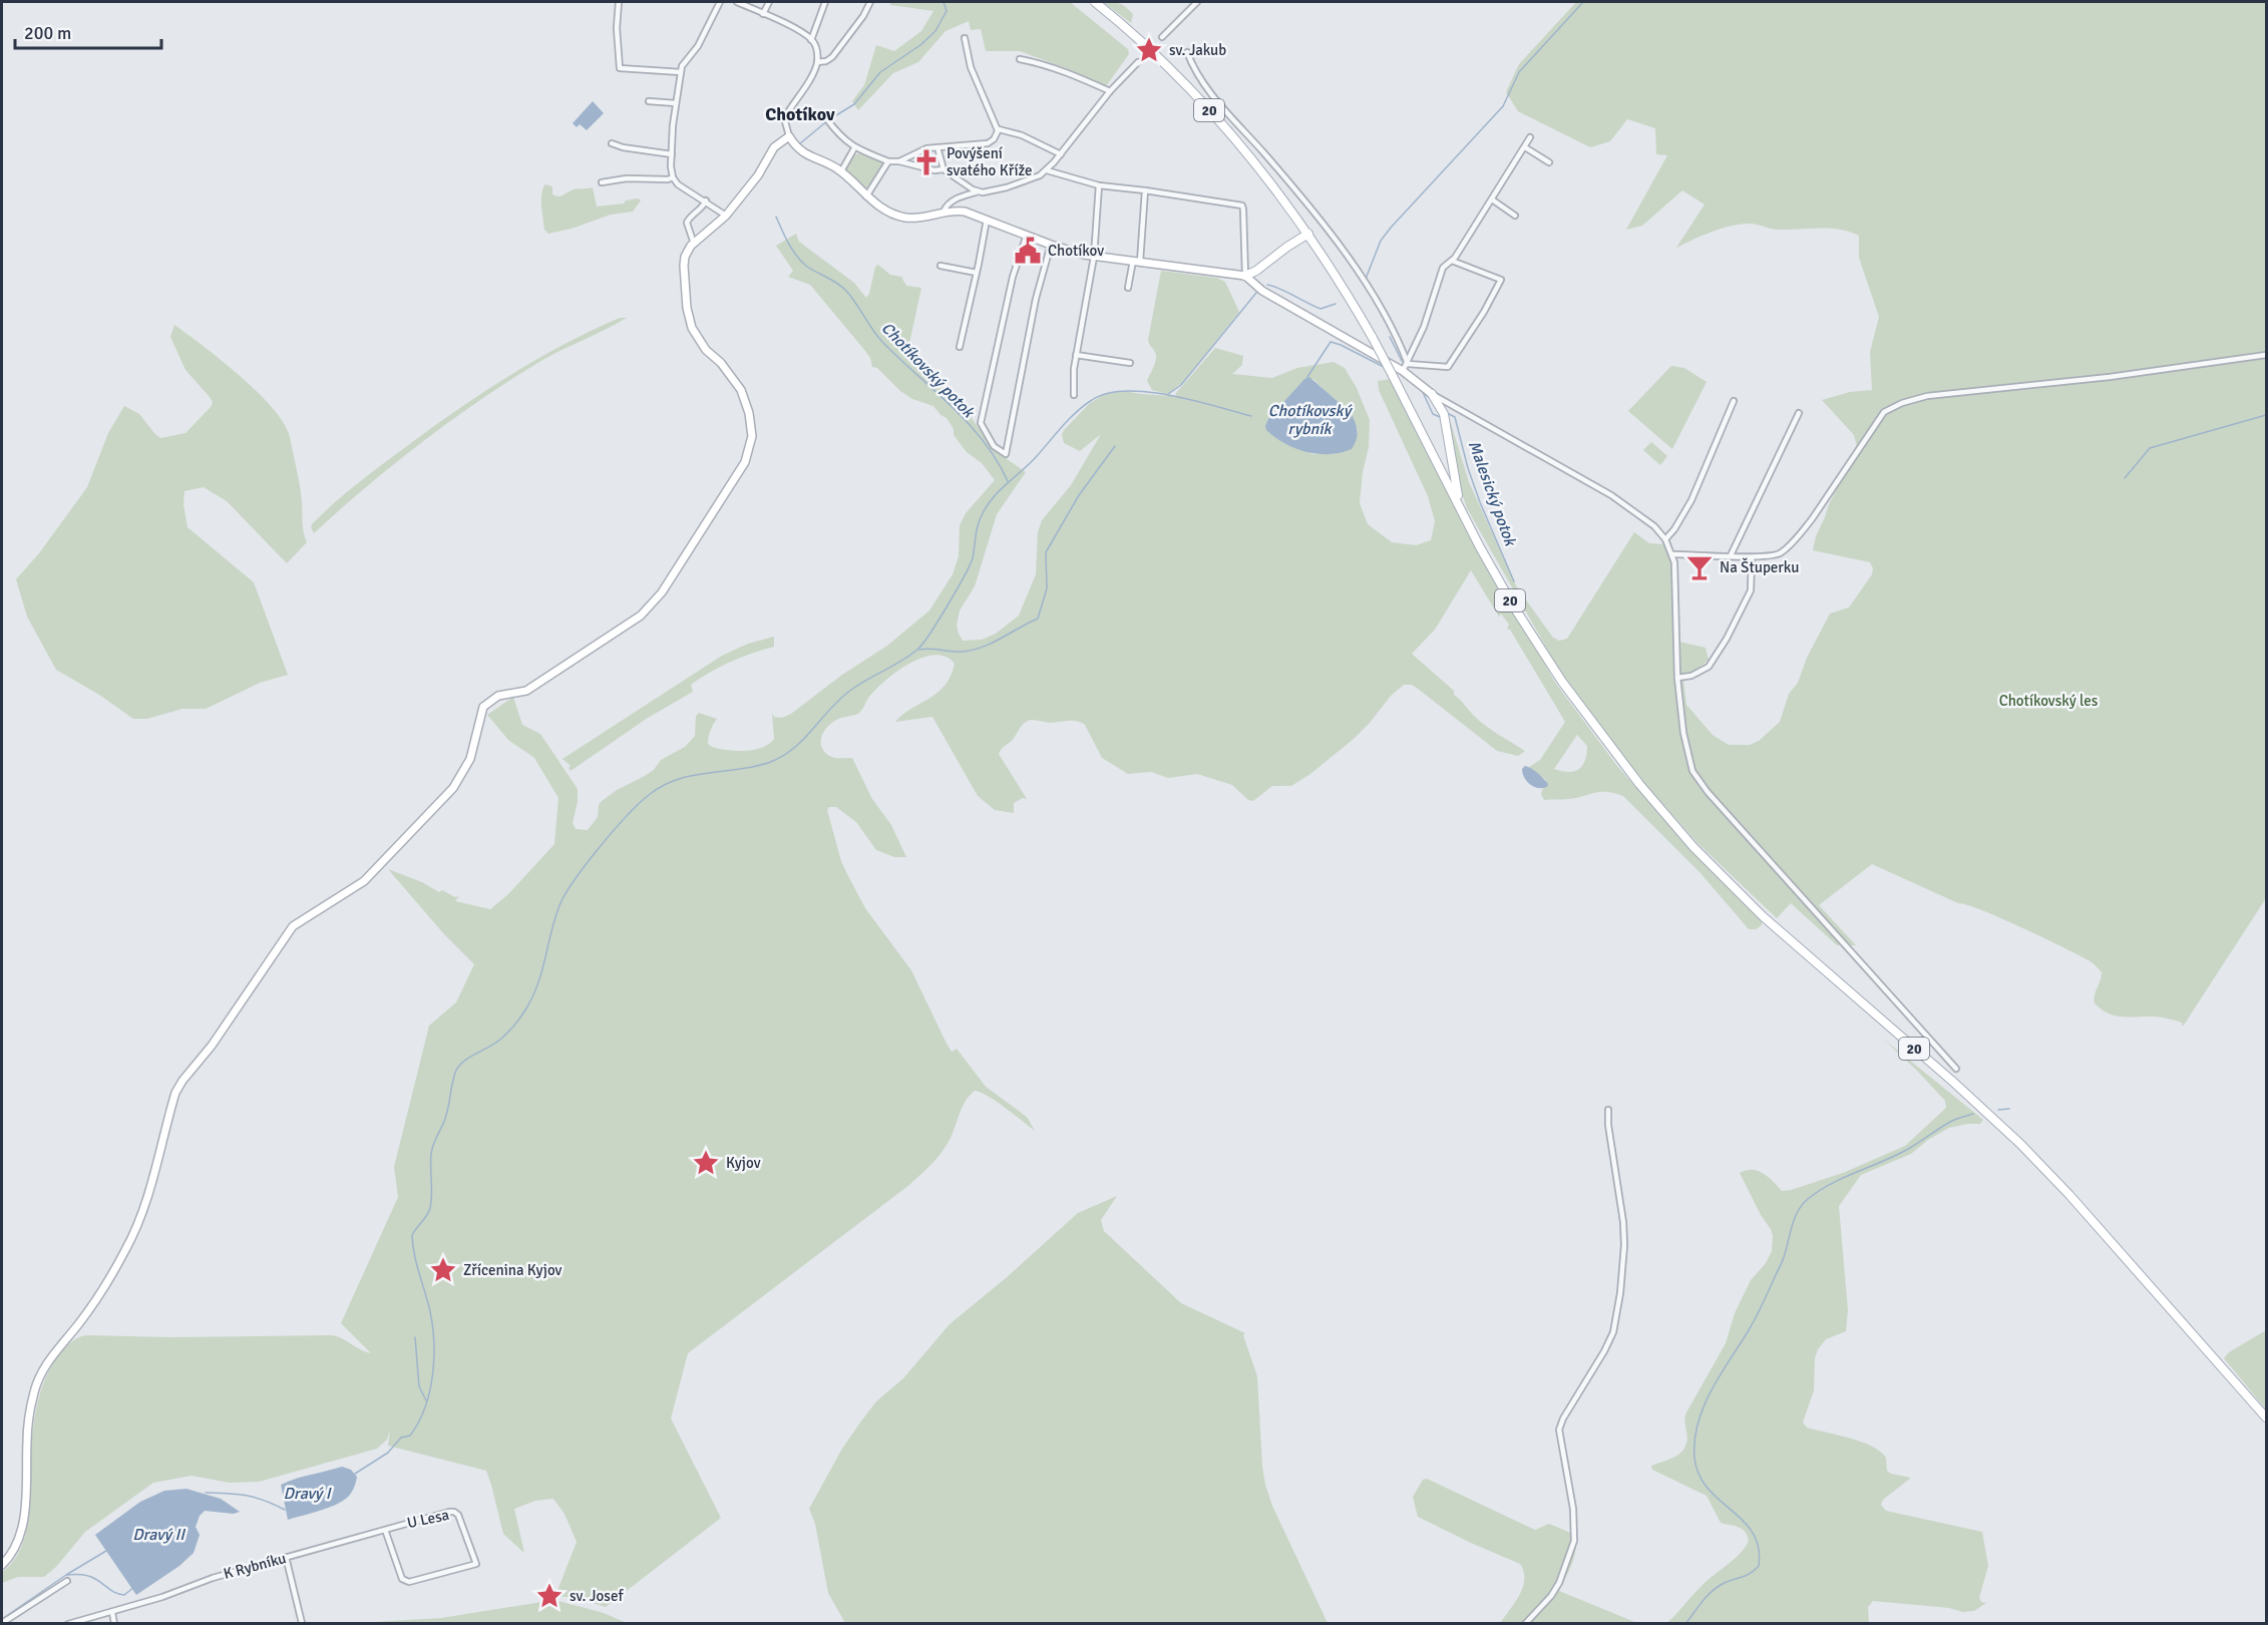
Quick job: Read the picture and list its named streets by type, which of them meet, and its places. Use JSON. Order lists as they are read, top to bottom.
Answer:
{
  "streets": {
    "main road": ["20"],
    "street": ["U Lesa", "K Rybníku"]
  },
  "crossings": [
    ["U Lesa", "K Rybníku"]
  ],
  "districts": ["Chotíkov"],
  "water": [
    "Chotíkovský potok",
    "Chotíkovský rybník",
    "Malesický potok",
    "Dravý I",
    "Dravý II"
  ],
  "parks": ["Chotíkovský les"],
  "places": {
    "place": [
      "sv. Jakub",
      "Kyjov",
      "Zřícenina Kyjov",
      "sv. Josef"
    ],
    "church": ["Povýšení svatého Kříže"],
    "public building": ["Chotíkov"],
    "bar": ["Na Štuperku"]
  },
  "scale_bar": "200 m"
}
